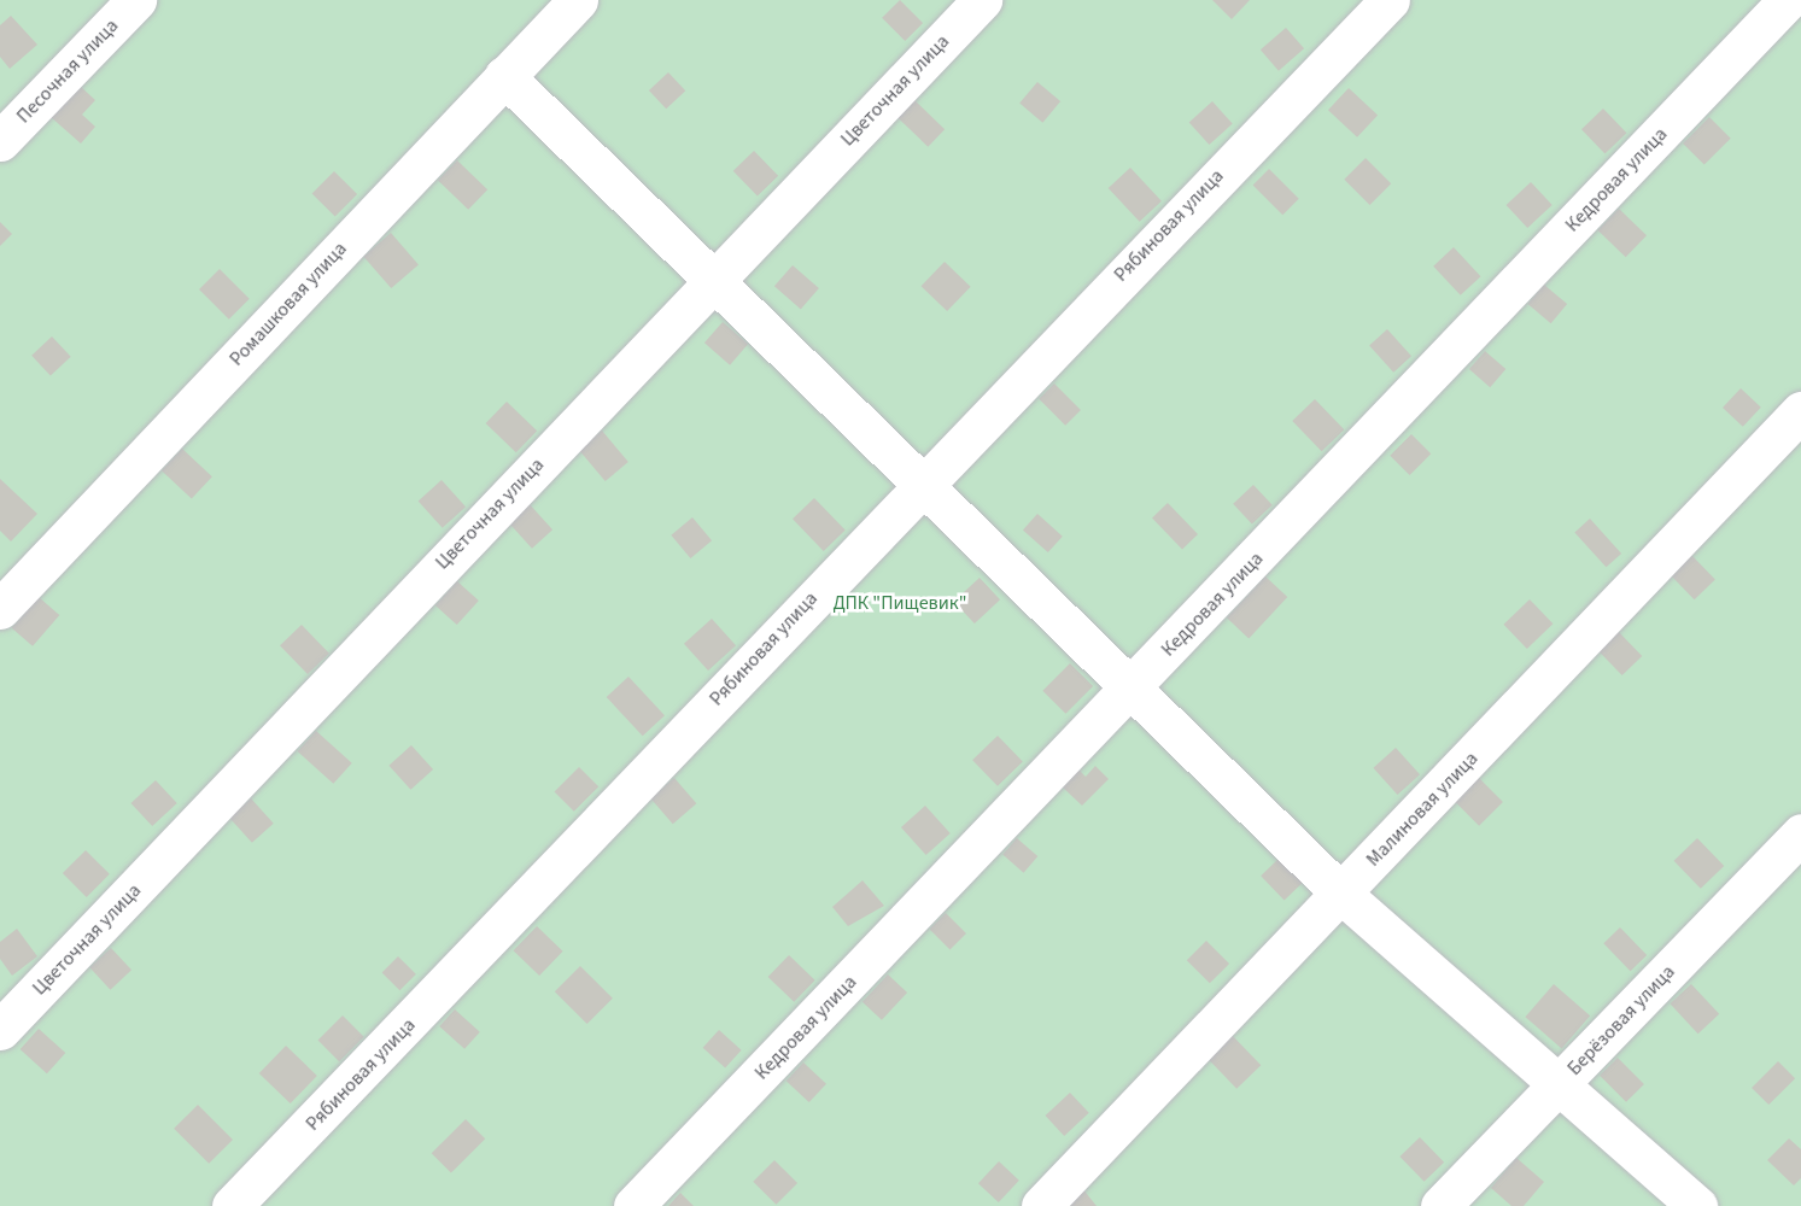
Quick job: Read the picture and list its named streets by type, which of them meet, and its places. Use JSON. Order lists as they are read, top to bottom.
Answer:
{
  "streets": {
    "street": [
      "Песочная улица",
      "Цветочная улица",
      "Кедровая улица",
      "Рябиновая улица",
      "Ромашковая улица",
      "Малиновая улица",
      "Берёзовая улица"
    ]
  },
  "parks": ["ДПК \"Пищевик\""]
}
